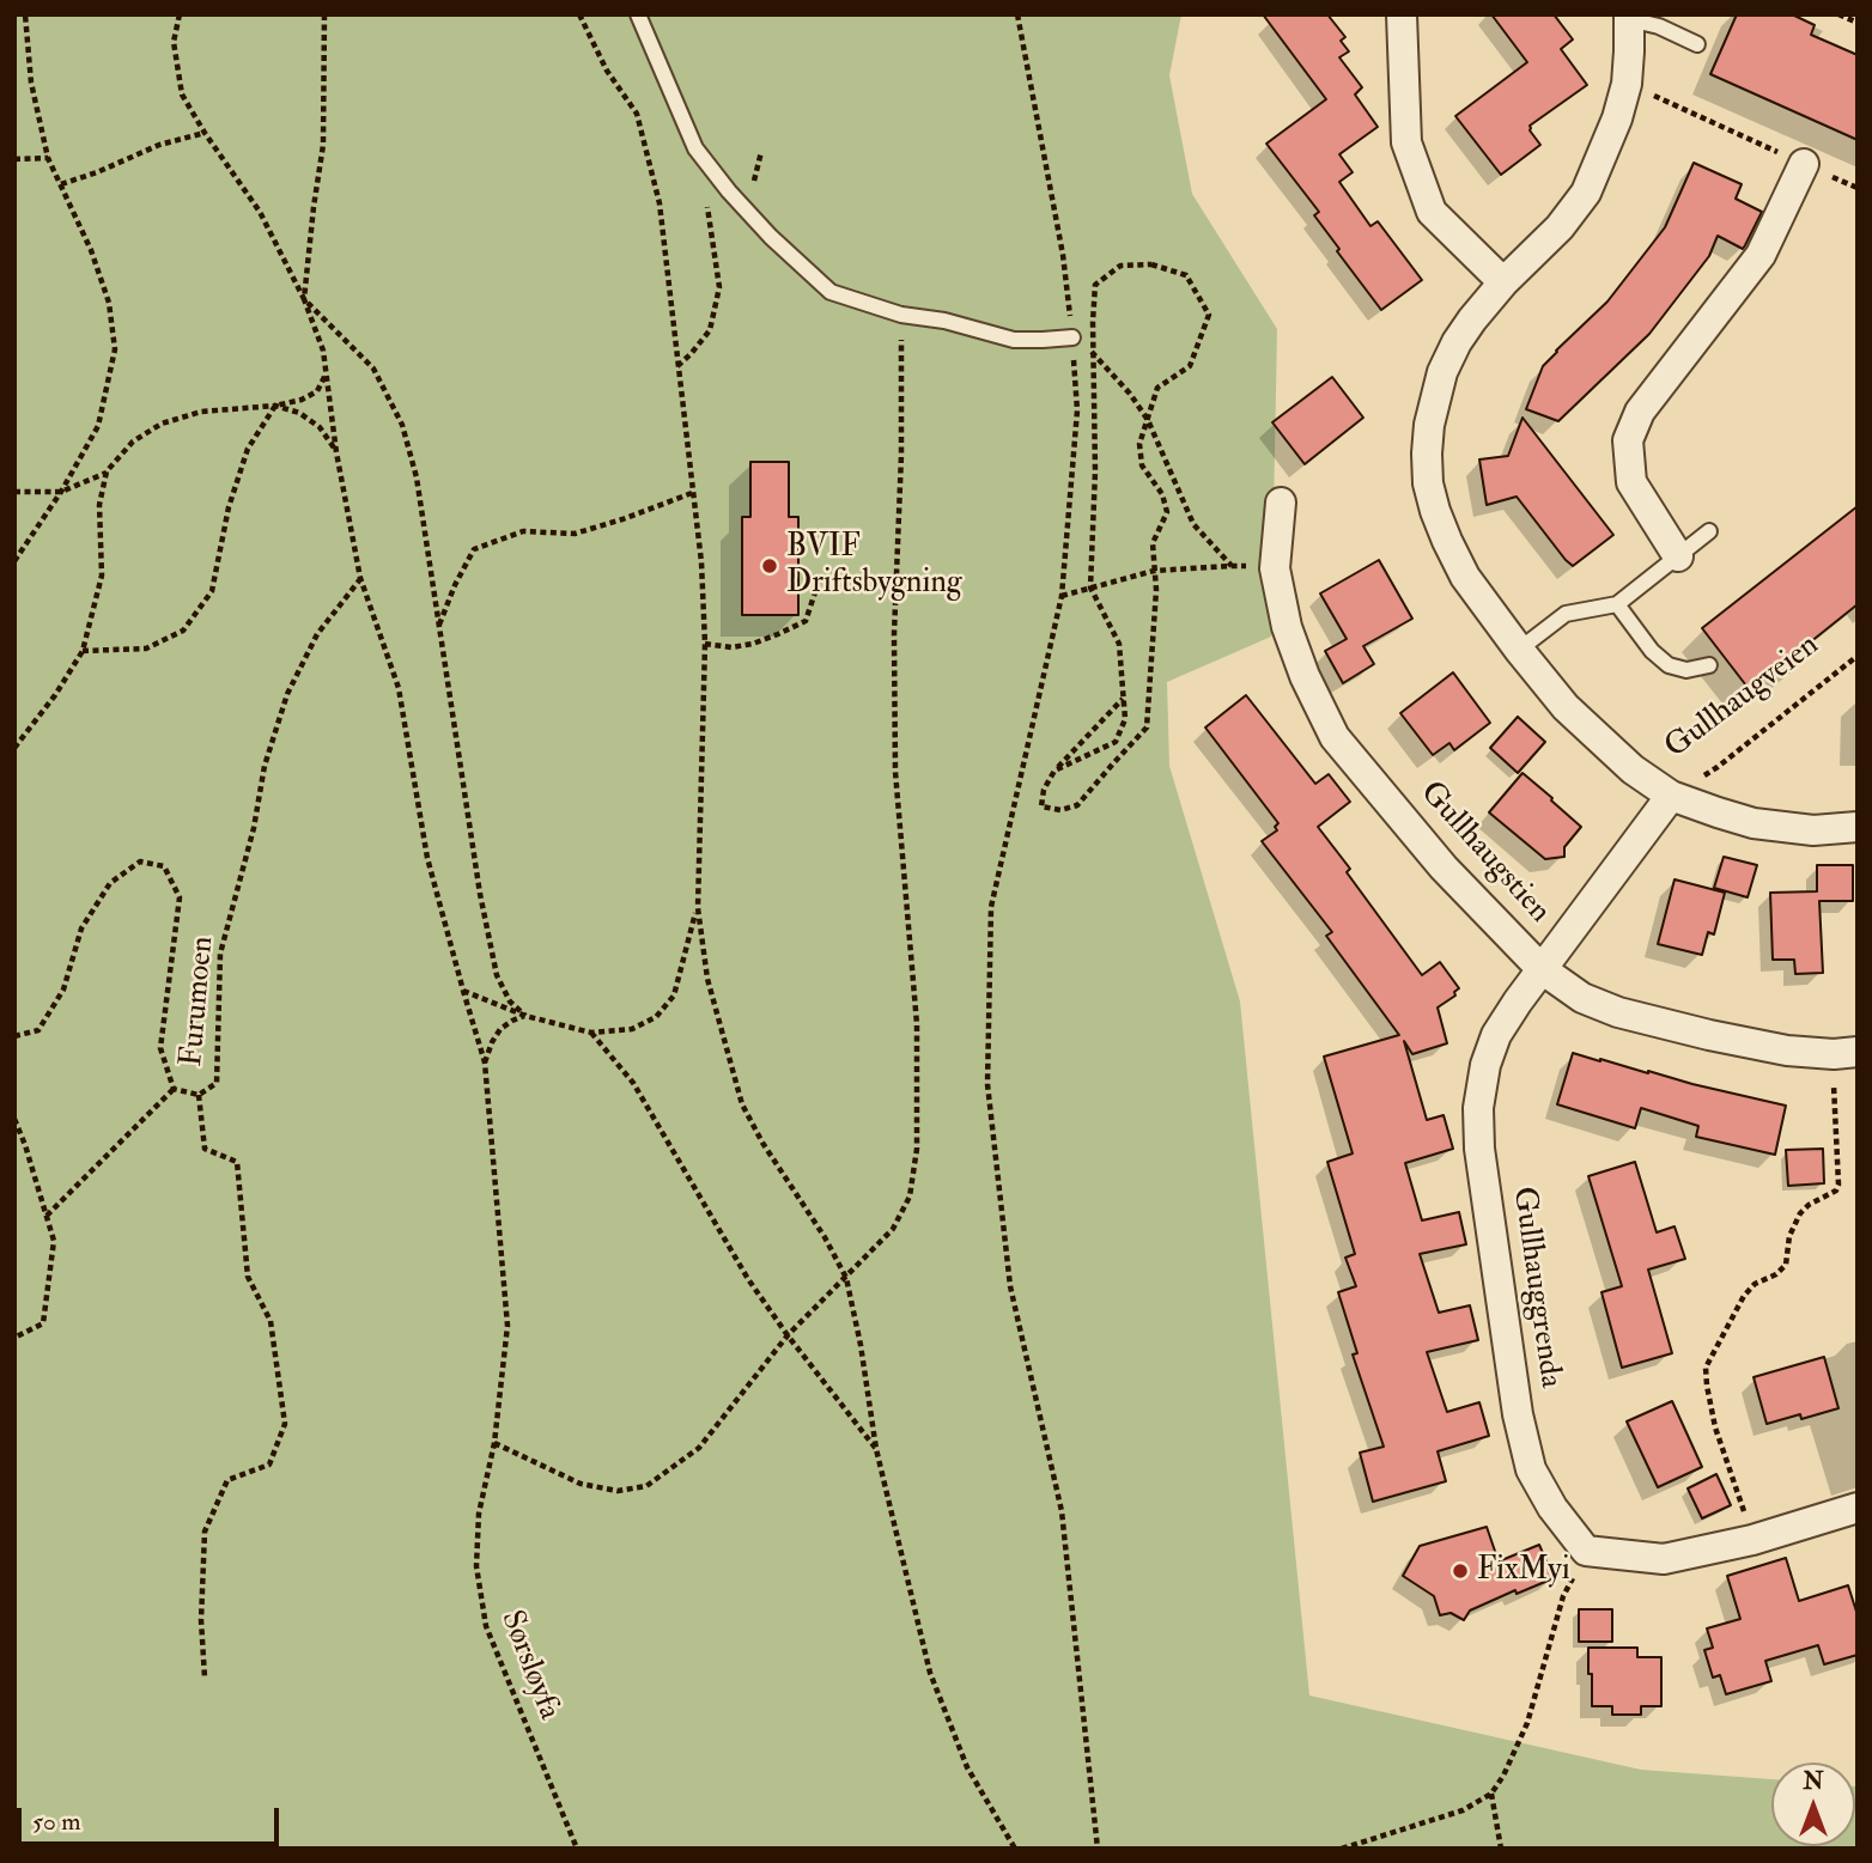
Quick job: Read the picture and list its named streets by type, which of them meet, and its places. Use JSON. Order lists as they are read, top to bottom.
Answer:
{
  "streets": {
    "street": ["Gullhaugveien", "Gullhaugstien", "Gullhauggrenda"],
    "path": ["Furumoen", "Sørsløyfa"]
  },
  "crossings": [
    ["Gullhaugveien", "Gullhauggrenda"],
    ["Gullhaugstien", "Gullhauggrenda"],
    ["Furumoen", "Sørsløyfa"]
  ],
  "places": ["BVIF Driftsbygning", "FixMyi"],
  "scale_bar": "50 m",
  "north": "top"
}
